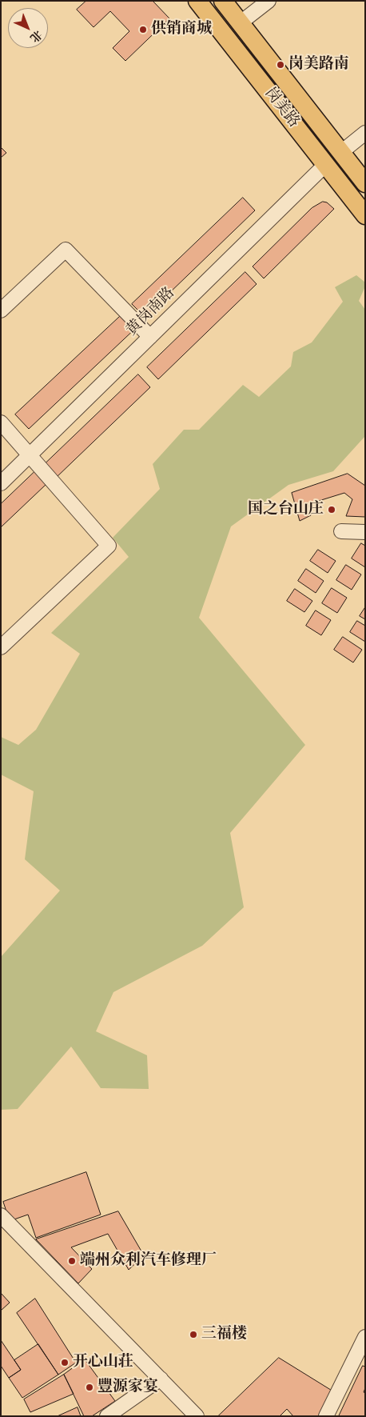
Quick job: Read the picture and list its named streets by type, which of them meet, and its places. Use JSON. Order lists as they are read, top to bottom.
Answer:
{
  "streets": {
    "main road": ["岗美路"],
    "street": ["黄岗南路"]
  },
  "crossings": [
    ["岗美路", "黄岗南路"]
  ],
  "places": [
    "供销商城",
    "岗美路南",
    "国之台山庄",
    "端州众利汽车修理厂",
    "三福楼",
    "开心山荘",
    "豐源家宴"
  ],
  "north": "bottom right"
}
